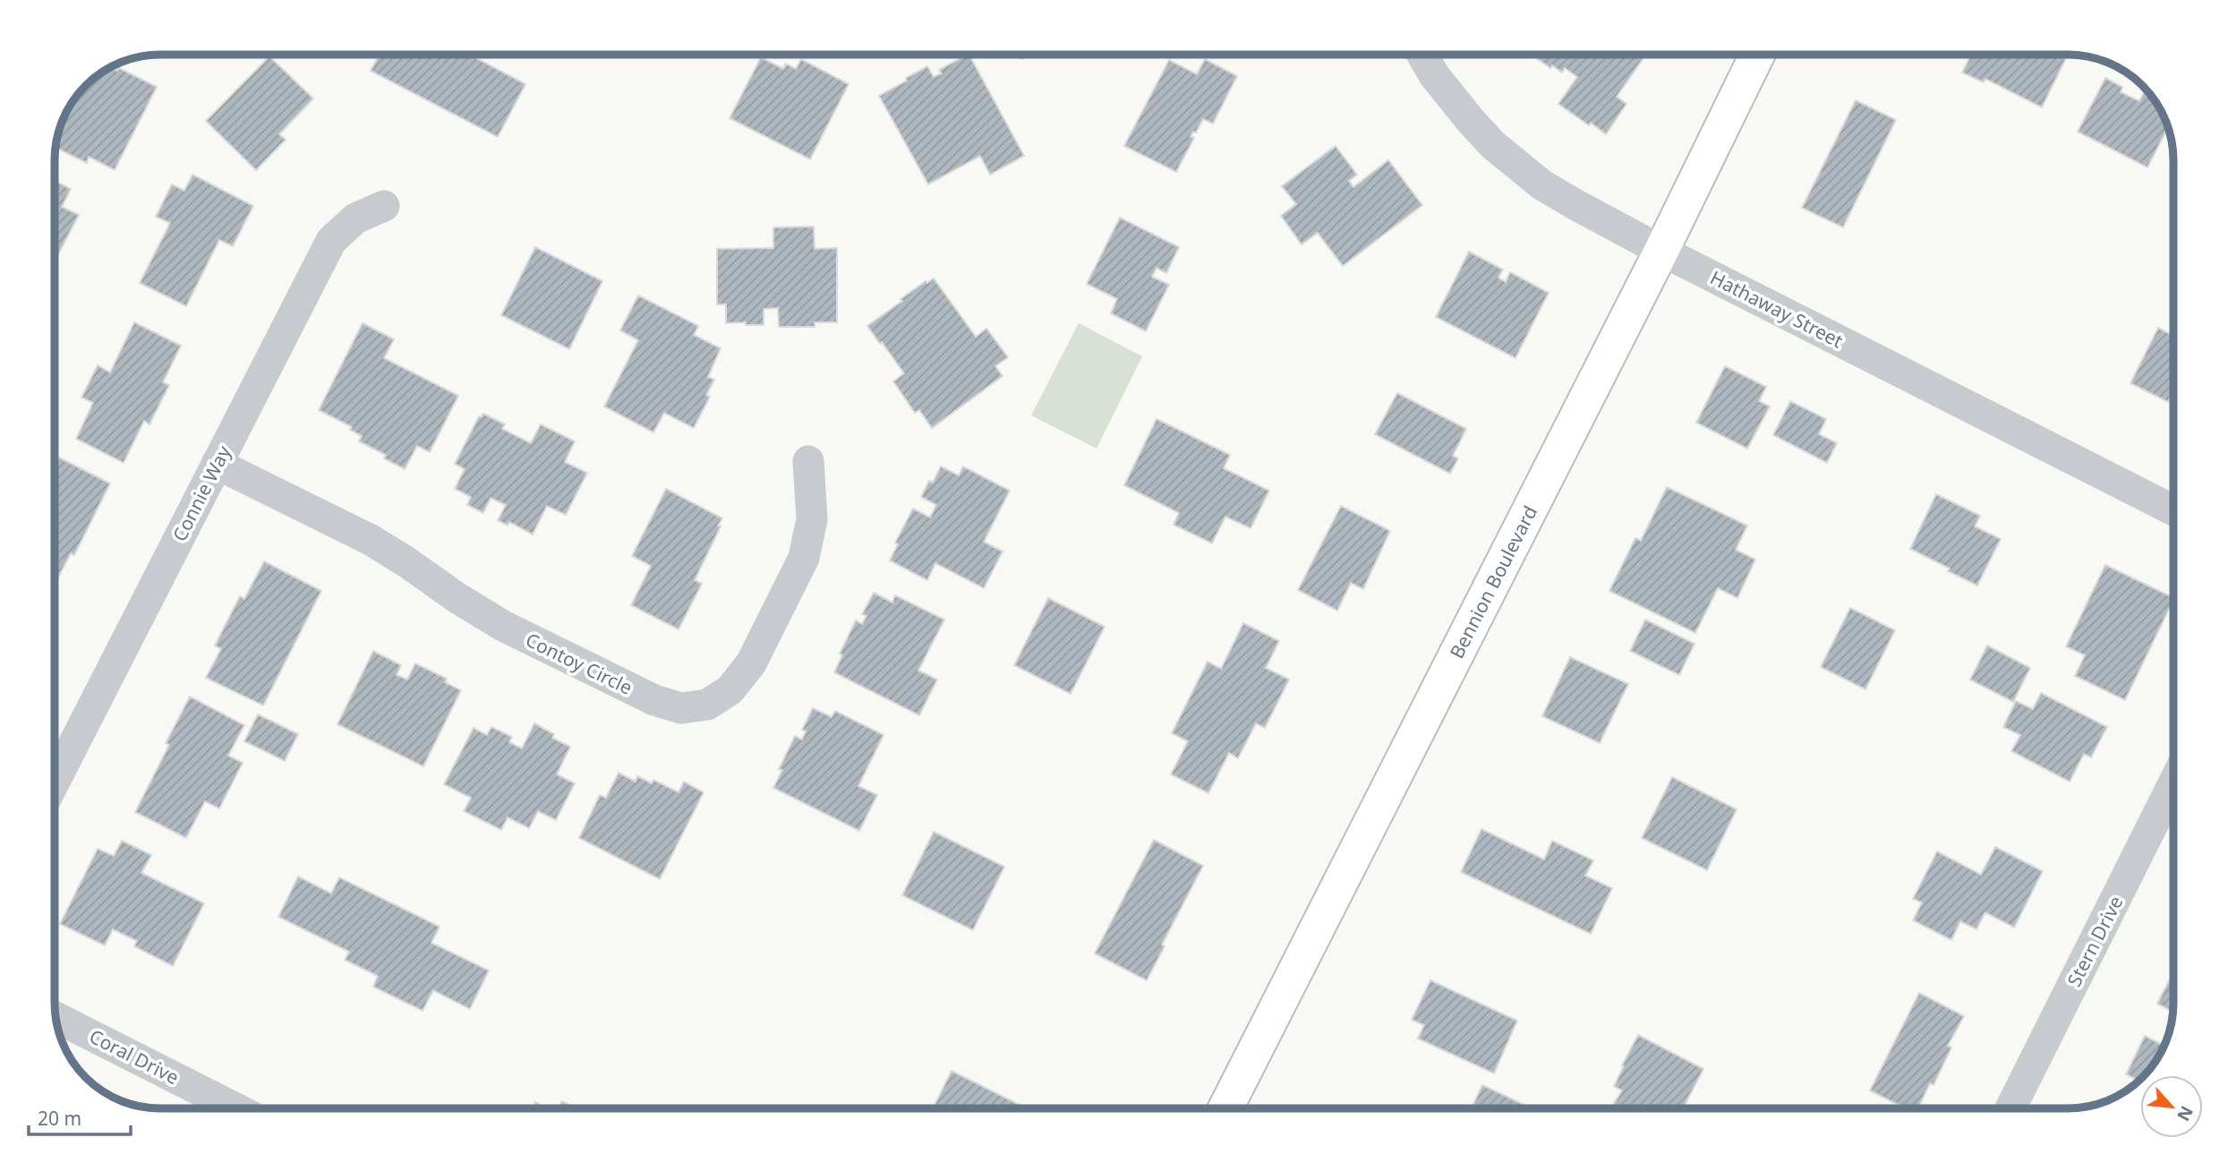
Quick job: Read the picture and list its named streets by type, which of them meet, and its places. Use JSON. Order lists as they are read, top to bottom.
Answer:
{
  "streets": {
    "street": [
      "Hathaway Street",
      "Connie Way",
      "Bennion Boulevard",
      "Contoy Circle",
      "Stern Drive",
      "Coral Drive"
    ]
  },
  "crossings": [
    ["Hathaway Street", "Bennion Boulevard"],
    ["Connie Way", "Contoy Circle"]
  ],
  "scale_bar": "20 m",
  "north": "bottom right"
}
